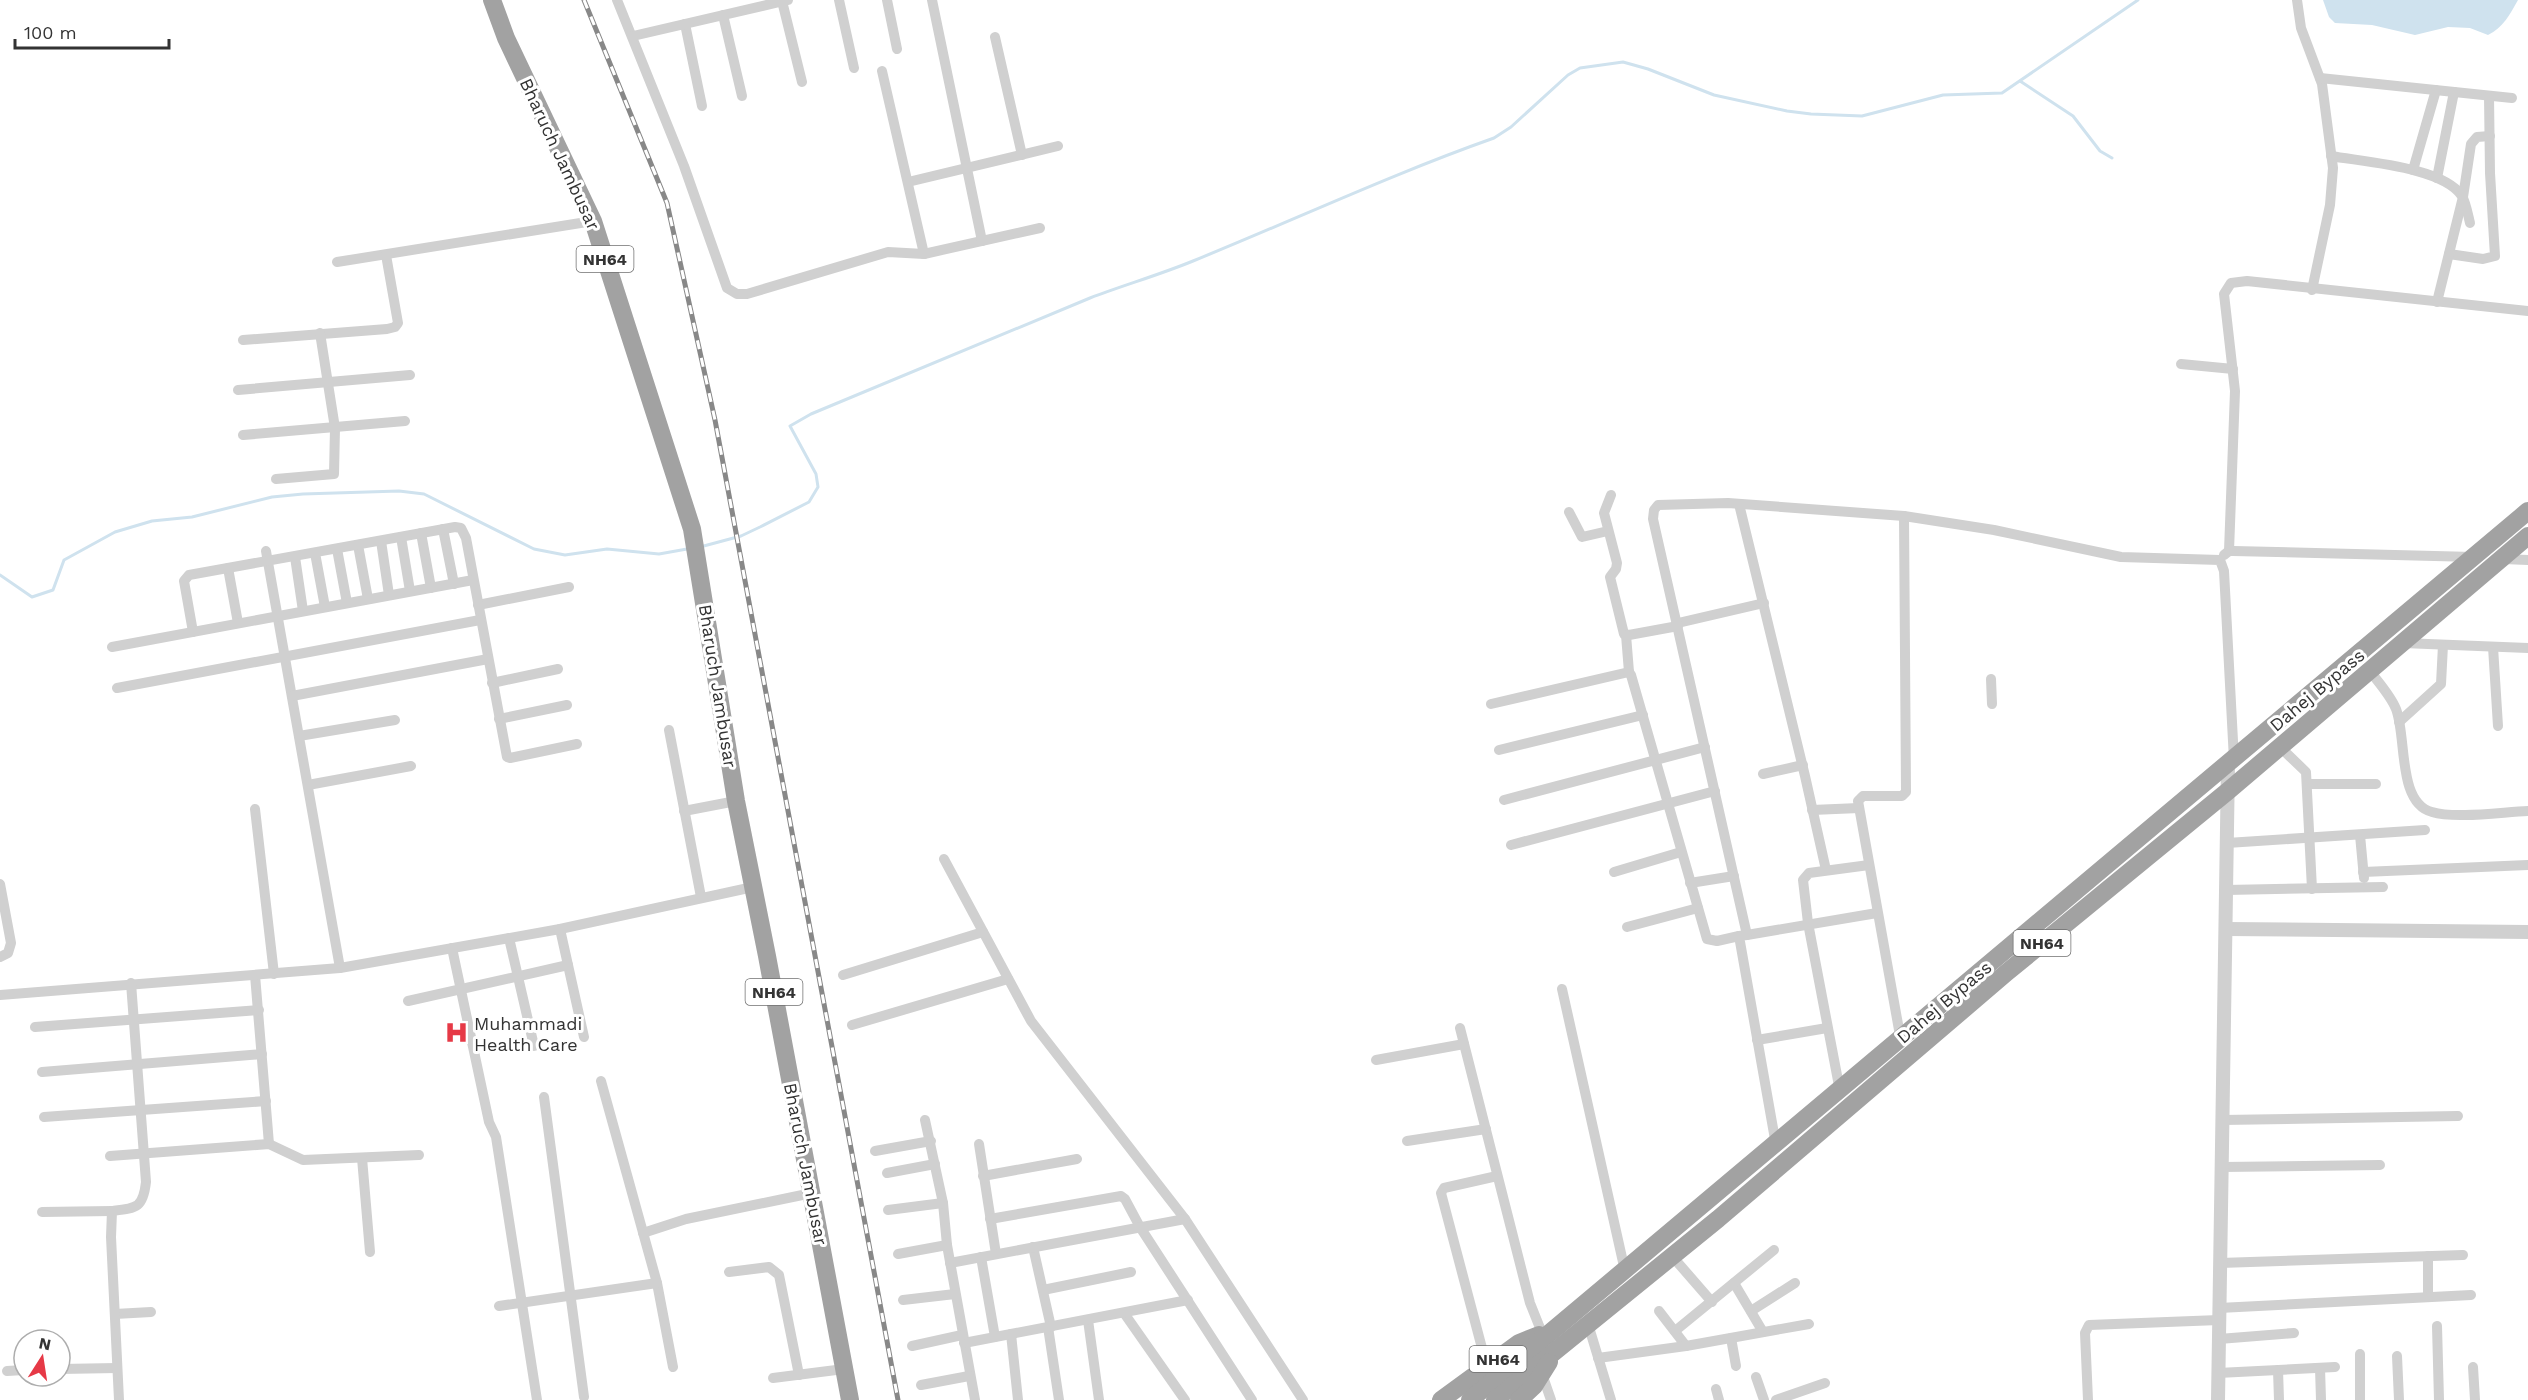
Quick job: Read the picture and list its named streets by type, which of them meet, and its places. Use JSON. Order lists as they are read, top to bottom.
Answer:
{
  "streets": {
    "highway": ["Bharuch Jambusar", "NH64", "Dahej Bypass"]
  },
  "crossings": [
    ["NH64", "Dahej Bypass"]
  ],
  "places": {
    "hospital": ["Muhammadi Health Care"]
  },
  "scale_bar": "100 m",
  "north": "top"
}
